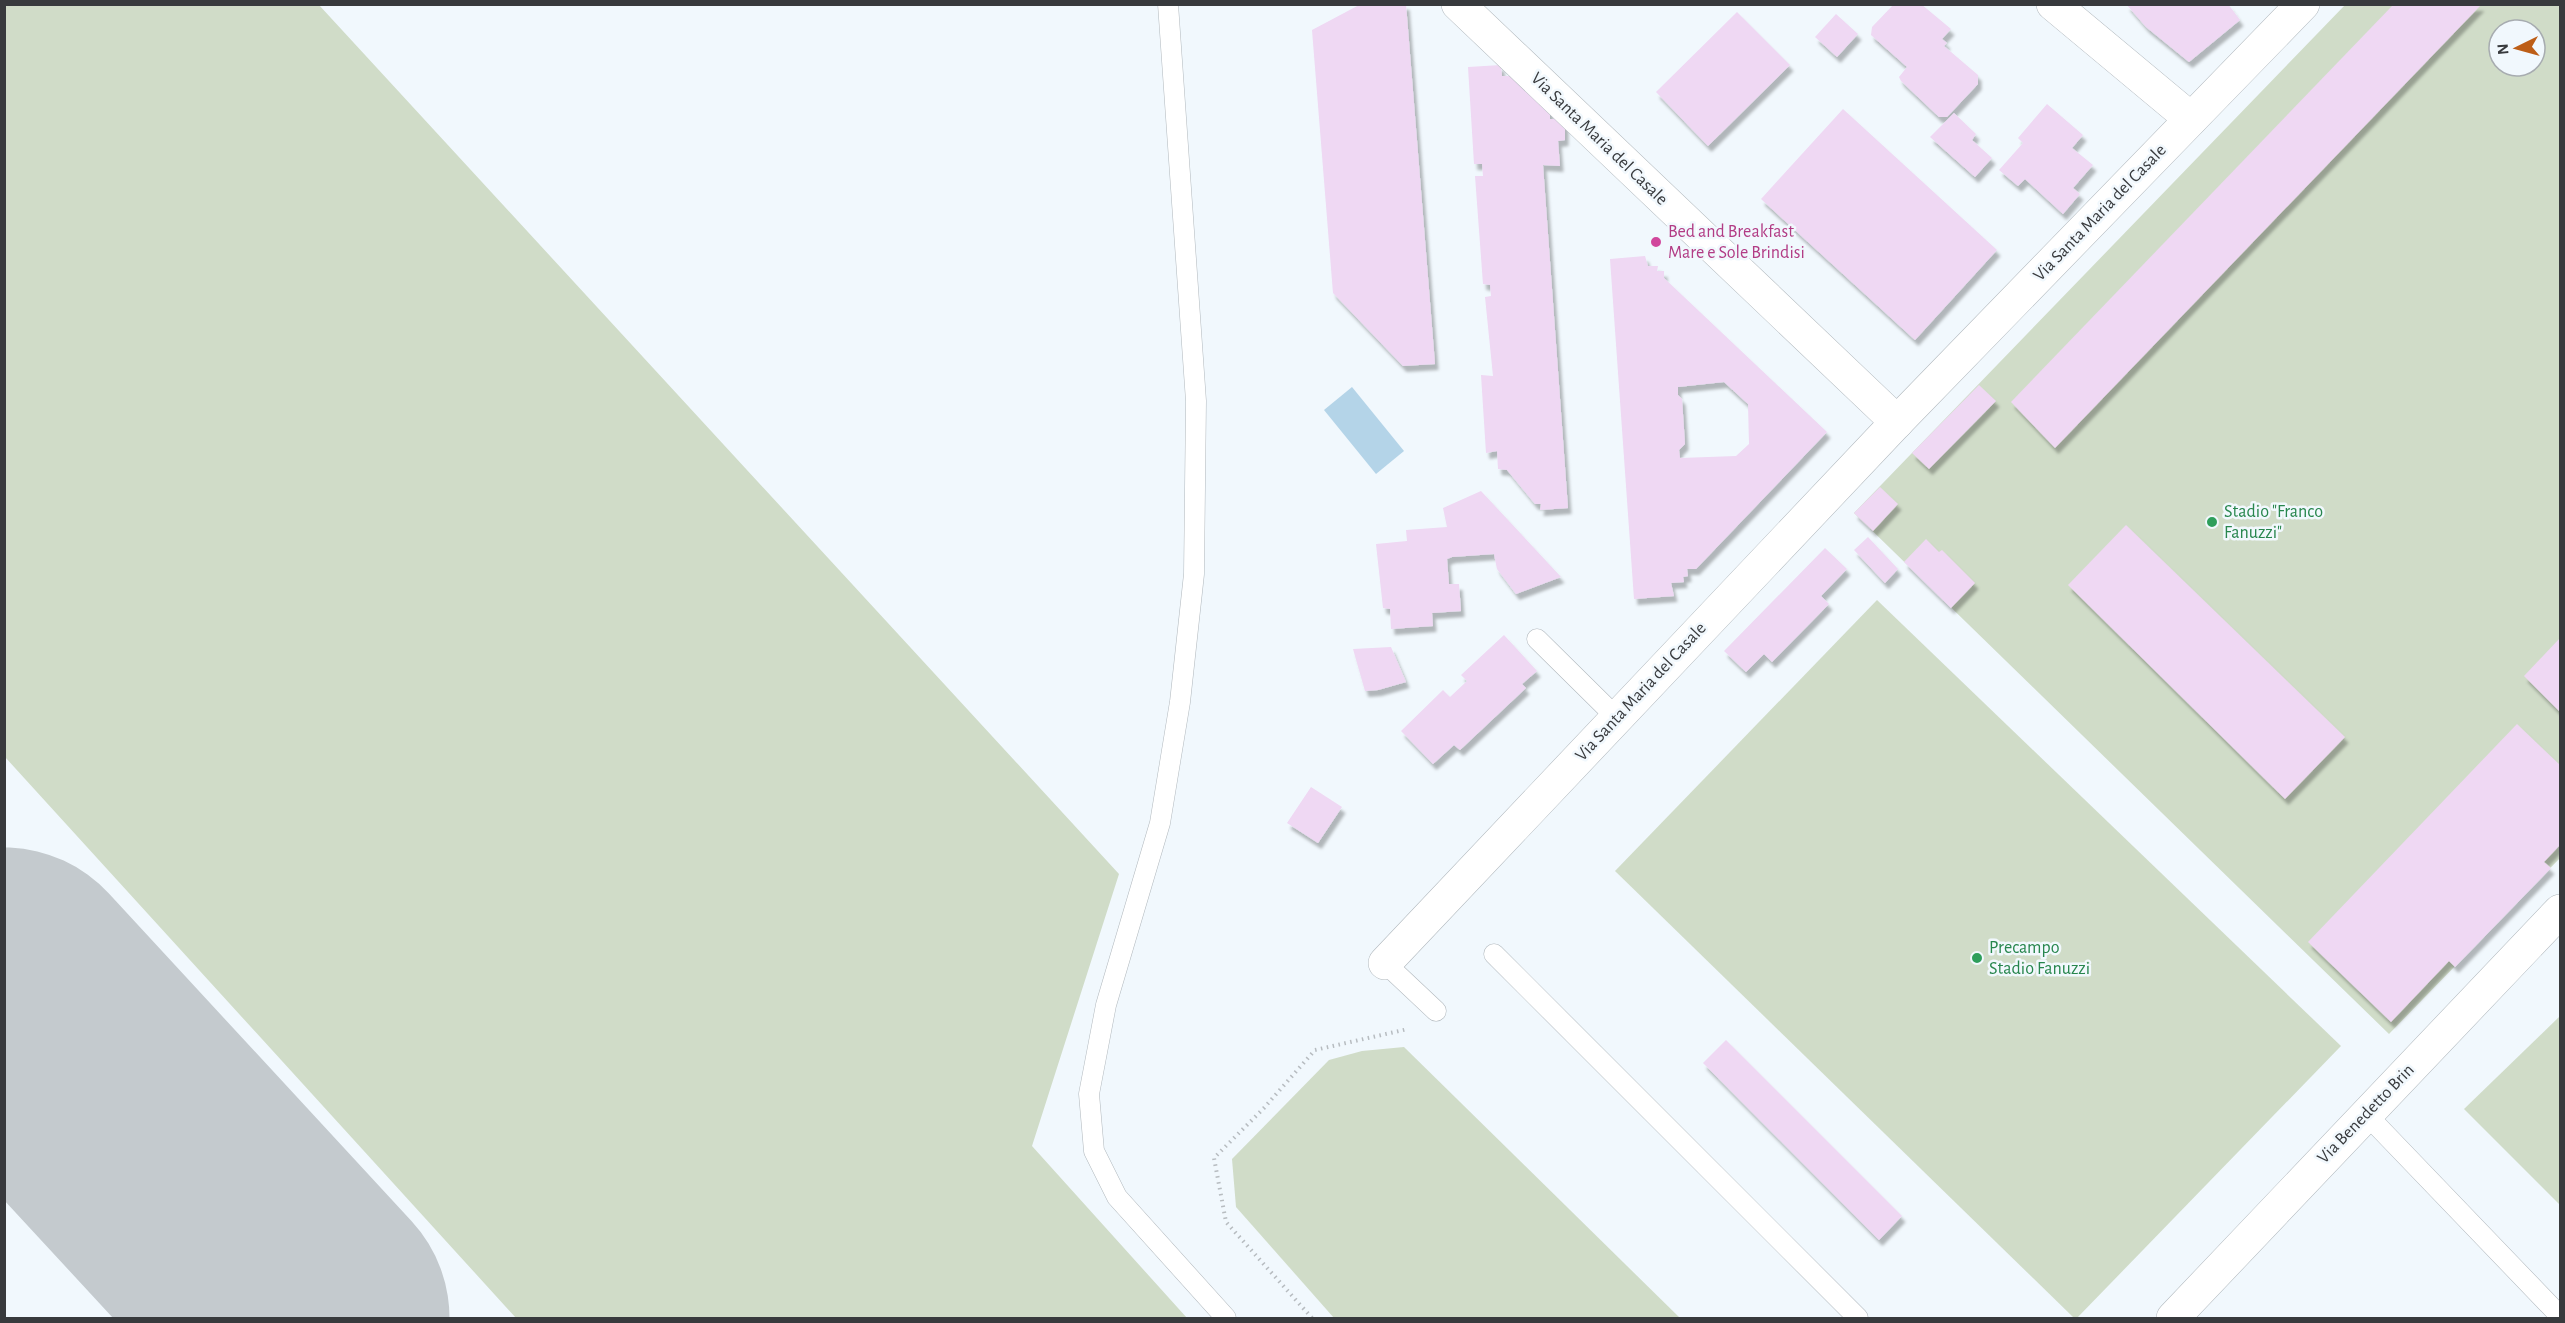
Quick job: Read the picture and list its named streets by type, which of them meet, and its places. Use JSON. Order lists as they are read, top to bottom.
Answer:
{
  "streets": {
    "street": ["Via Santa Maria del Casale", "Via Benedetto Brin"]
  },
  "places": ["Bed and Breakfast Mare e Sole Brindisi", "Stadio \"Franco Fanuzzi\"", "Precampo Stadio Fanuzzi"],
  "north": "left"
}
